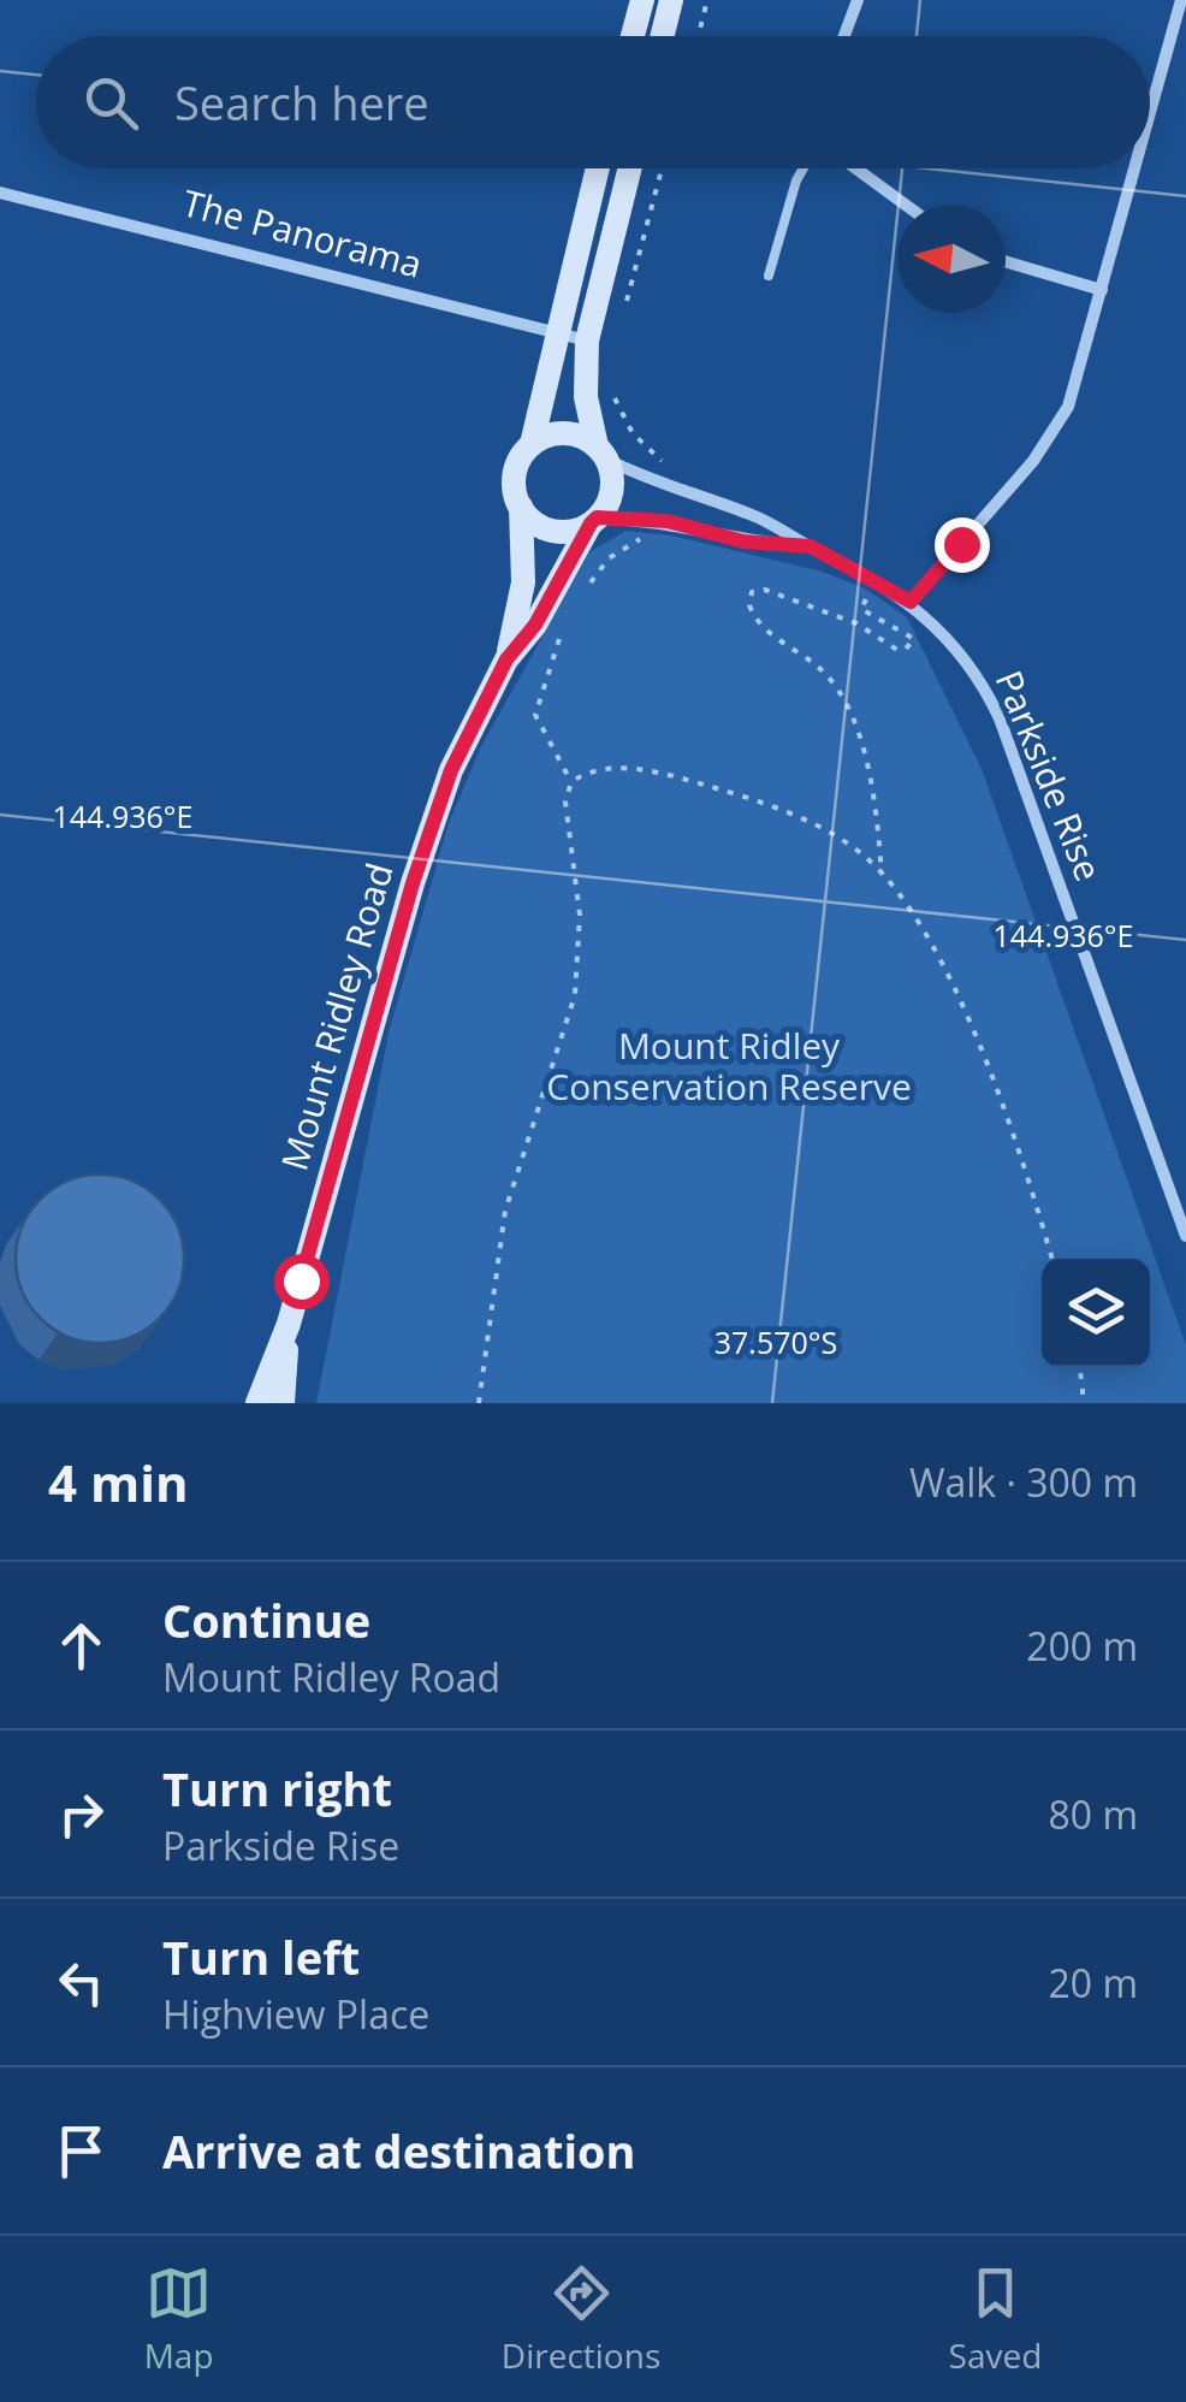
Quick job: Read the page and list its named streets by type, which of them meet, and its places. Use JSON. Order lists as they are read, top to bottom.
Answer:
{
  "streets": {
    "street": ["The Panorama", "Parkside Rise", "Mount Ridley Road"]
  },
  "crossings": [
    ["Parkside Rise", "Mount Ridley Road"]
  ],
  "parks": ["Mount Ridley Conservation Reserve"],
  "north": "left",
  "page": {
    "search": "Search here",
    "heading": ["4 min", "Walk · 300 m"],
    "list": [
      ["Continue", "Mount Ridley Road", "200 m"],
      ["Turn right", "Parkside Rise", "80 m"],
      ["Turn left", "Highview Place", "20 m"],
      "Arrive at destination"
    ],
    "nav": ["Map", "Directions", "Saved"]
  },
  "coordinates": ["144.936°E", "37.570°S"]
}
